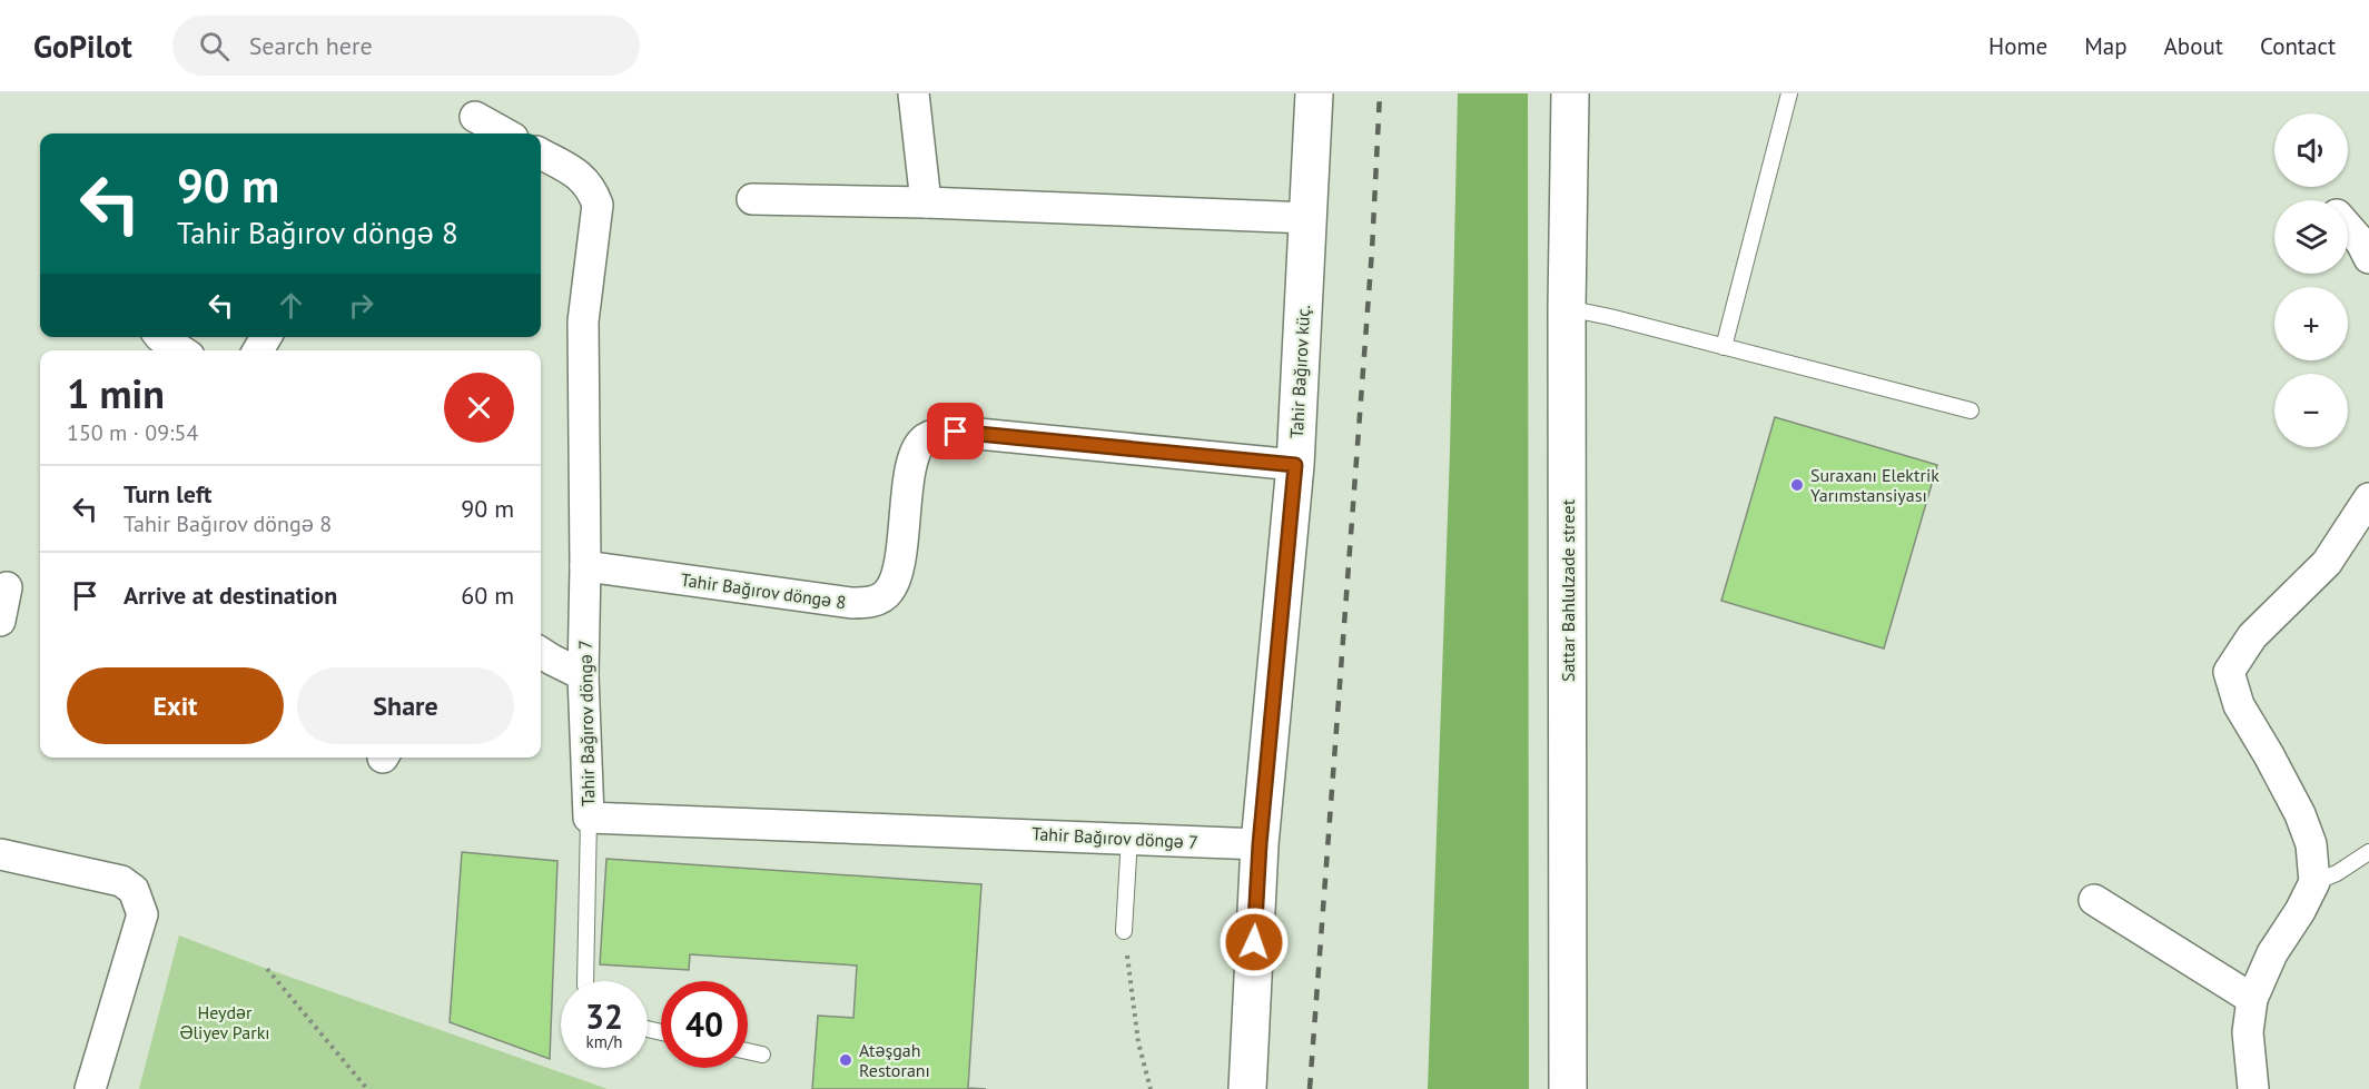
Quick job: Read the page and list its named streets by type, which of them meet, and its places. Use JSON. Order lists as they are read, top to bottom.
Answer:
{
  "streets": {
    "street": [
      "Tahir Bağırov küç.",
      "Tahir Bağırov döngə 8",
      "Sattar Bahlulzade street",
      "Tahir Bağırov döngə 7"
    ]
  },
  "crossings": [
    ["Tahir Bağırov küç.", "Tahir Bağırov döngə 8"],
    ["Tahir Bağırov küç.", "Tahir Bağırov döngə 7"],
    ["Tahir Bağırov döngə 8", "Tahir Bağırov döngə 7"]
  ],
  "parks": ["Heydər Əliyev Parkı"],
  "places": ["Suraxanı Elektrik Yarımstansiyası", "Atəşgah Restoranı"],
  "page": {
    "header": "GoPilot",
    "search": "Search here",
    "nav": [
      "Home",
      "Map",
      "About",
      "Contact"
    ],
    "map_buttons": ["+", "−"],
    "turn": ["90 m", "Tahir Bağırov döngə 8"],
    "heading": ["1 min", "150 m · 09:54"],
    "list": [
      {
        "name": "Turn left",
        "note": "Tahir Bağırov döngə 8",
        "value": "90 m"
      },
      {
        "name": "Arrive at destination",
        "value": "60 m"
      }
    ],
    "buttons": ["Exit", "Share"],
    "speed": "32 km/h",
    "limit": "40"
  }
}
